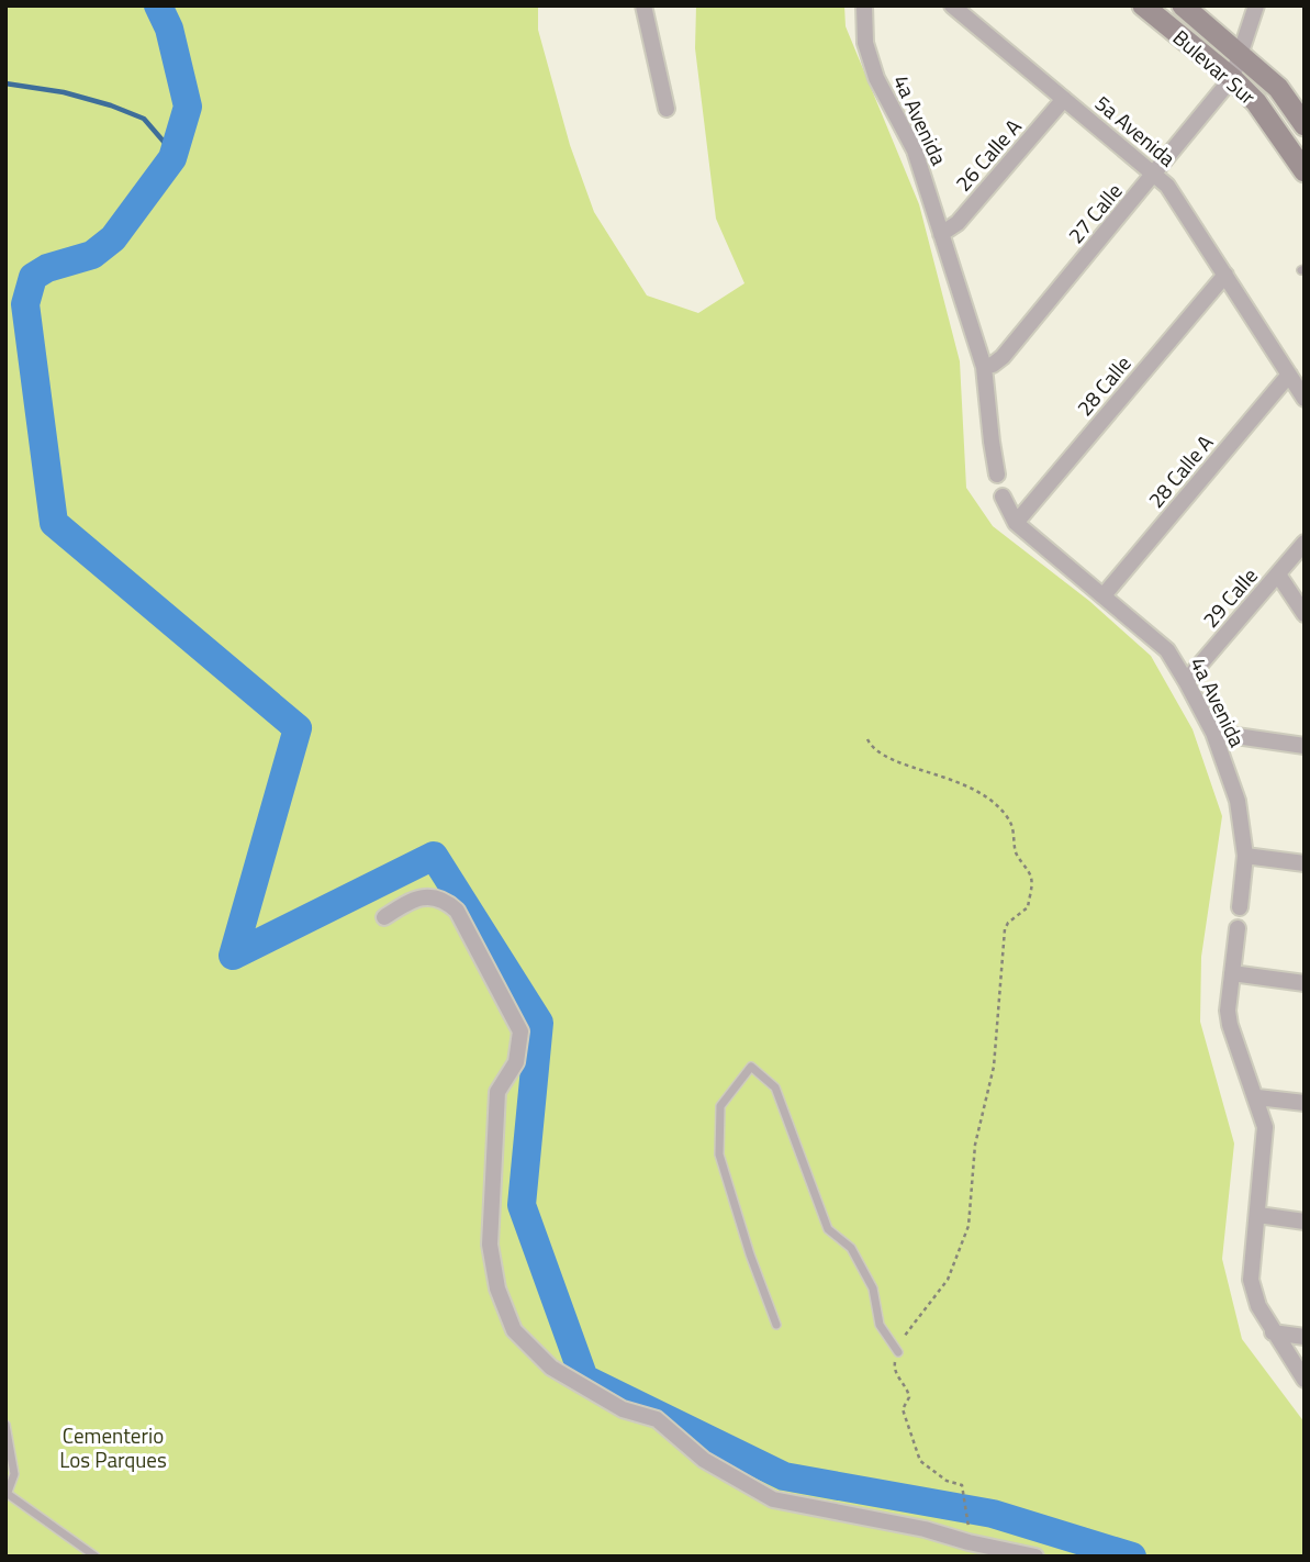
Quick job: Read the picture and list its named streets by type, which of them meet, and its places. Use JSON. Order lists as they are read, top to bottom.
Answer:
{
  "streets": {
    "main road": ["Bulevar Sur"],
    "street": [
      "4a Avenida",
      "5a Avenida",
      "26 Calle A",
      "27 Calle",
      "28 Calle",
      "28 Calle A",
      "29 Calle"
    ]
  },
  "crossings": [
    ["Bulevar Sur", "27 Calle"],
    ["4a Avenida", "26 Calle A"],
    ["4a Avenida", "27 Calle"],
    ["4a Avenida", "28 Calle"],
    ["4a Avenida", "28 Calle A"],
    ["4a Avenida", "29 Calle"],
    ["5a Avenida", "26 Calle A"],
    ["5a Avenida", "27 Calle"],
    ["5a Avenida", "28 Calle"],
    ["5a Avenida", "28 Calle A"]
  ],
  "parks": ["Cementerio Los Parques"]
}
